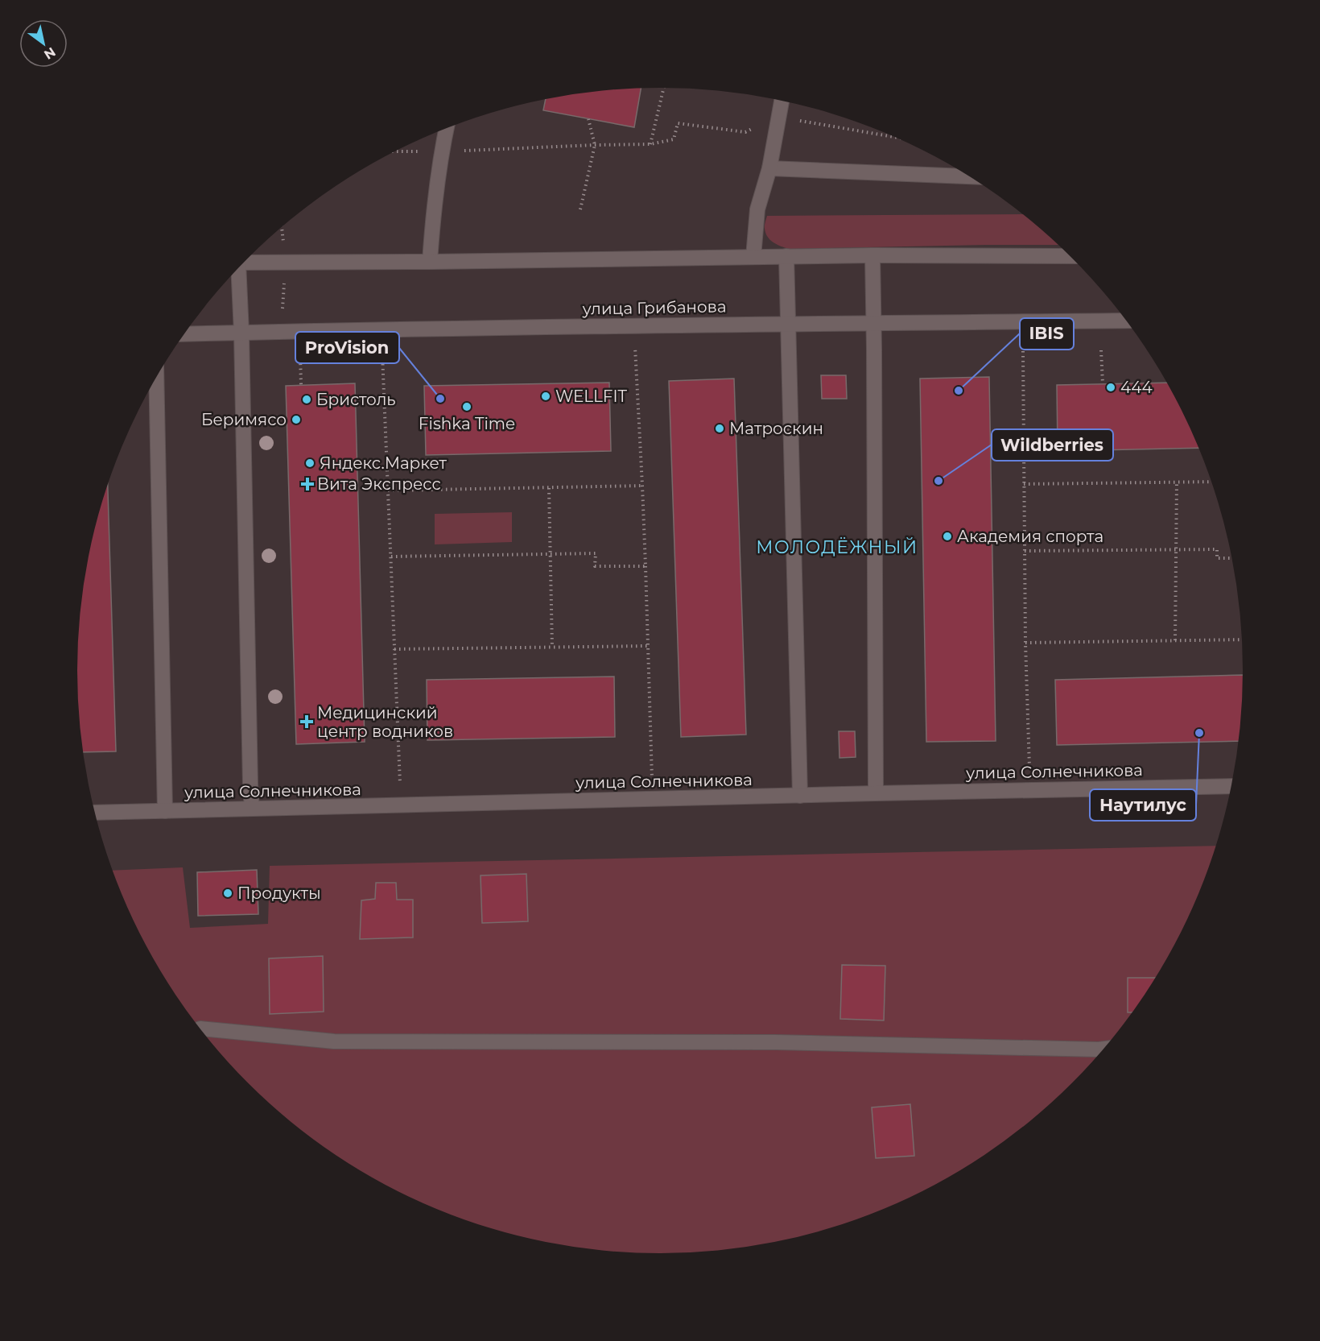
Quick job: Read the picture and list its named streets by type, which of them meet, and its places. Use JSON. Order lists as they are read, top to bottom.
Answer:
{
  "streets": {
    "street": ["улица Грибанова", "улица Солнечникова"]
  },
  "districts": ["МОЛОДЁЖНЫЙ"],
  "places": {
    "other": [
      "444",
      "IBIS",
      "WELLFIT",
      "ProVision",
      "Бристоль",
      "Fishka Time",
      "Беримясо",
      "Матроскин",
      "Яндекс.Маркет",
      "Wildberries",
      "Академия спорта",
      "Наутилус",
      "Продукты"
    ],
    "health": ["Вита Экспресс", "Медицинский центр водников"]
  },
  "north": "bottom right"
}
